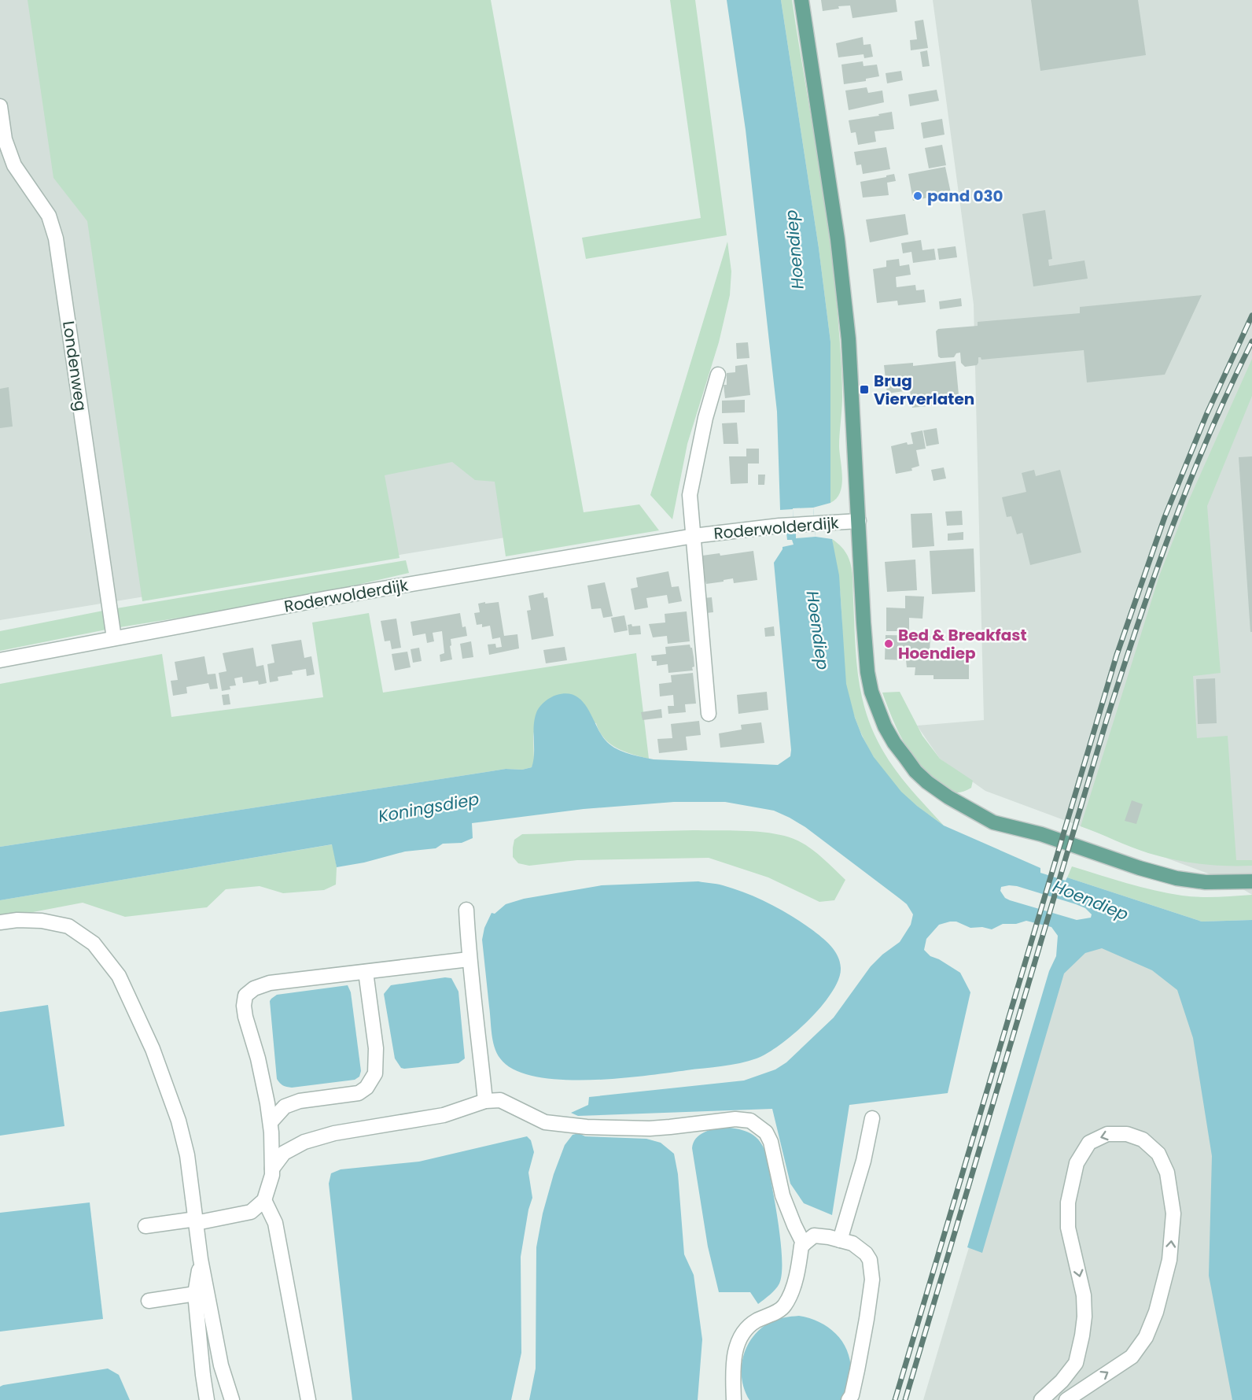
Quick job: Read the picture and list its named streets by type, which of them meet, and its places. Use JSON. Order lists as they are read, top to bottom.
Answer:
{
  "streets": {
    "street": ["Londenweg", "Roderwolderdijk"]
  },
  "crossings": [
    ["Londenweg", "Roderwolderdijk"]
  ],
  "water": ["Hoendiep", "Koningsdiep"],
  "places": {
    "other": ["pand 030", "Bed & Breakfast Hoendiep"],
    "transit": ["Brug Vierverlaten"]
  }
}
